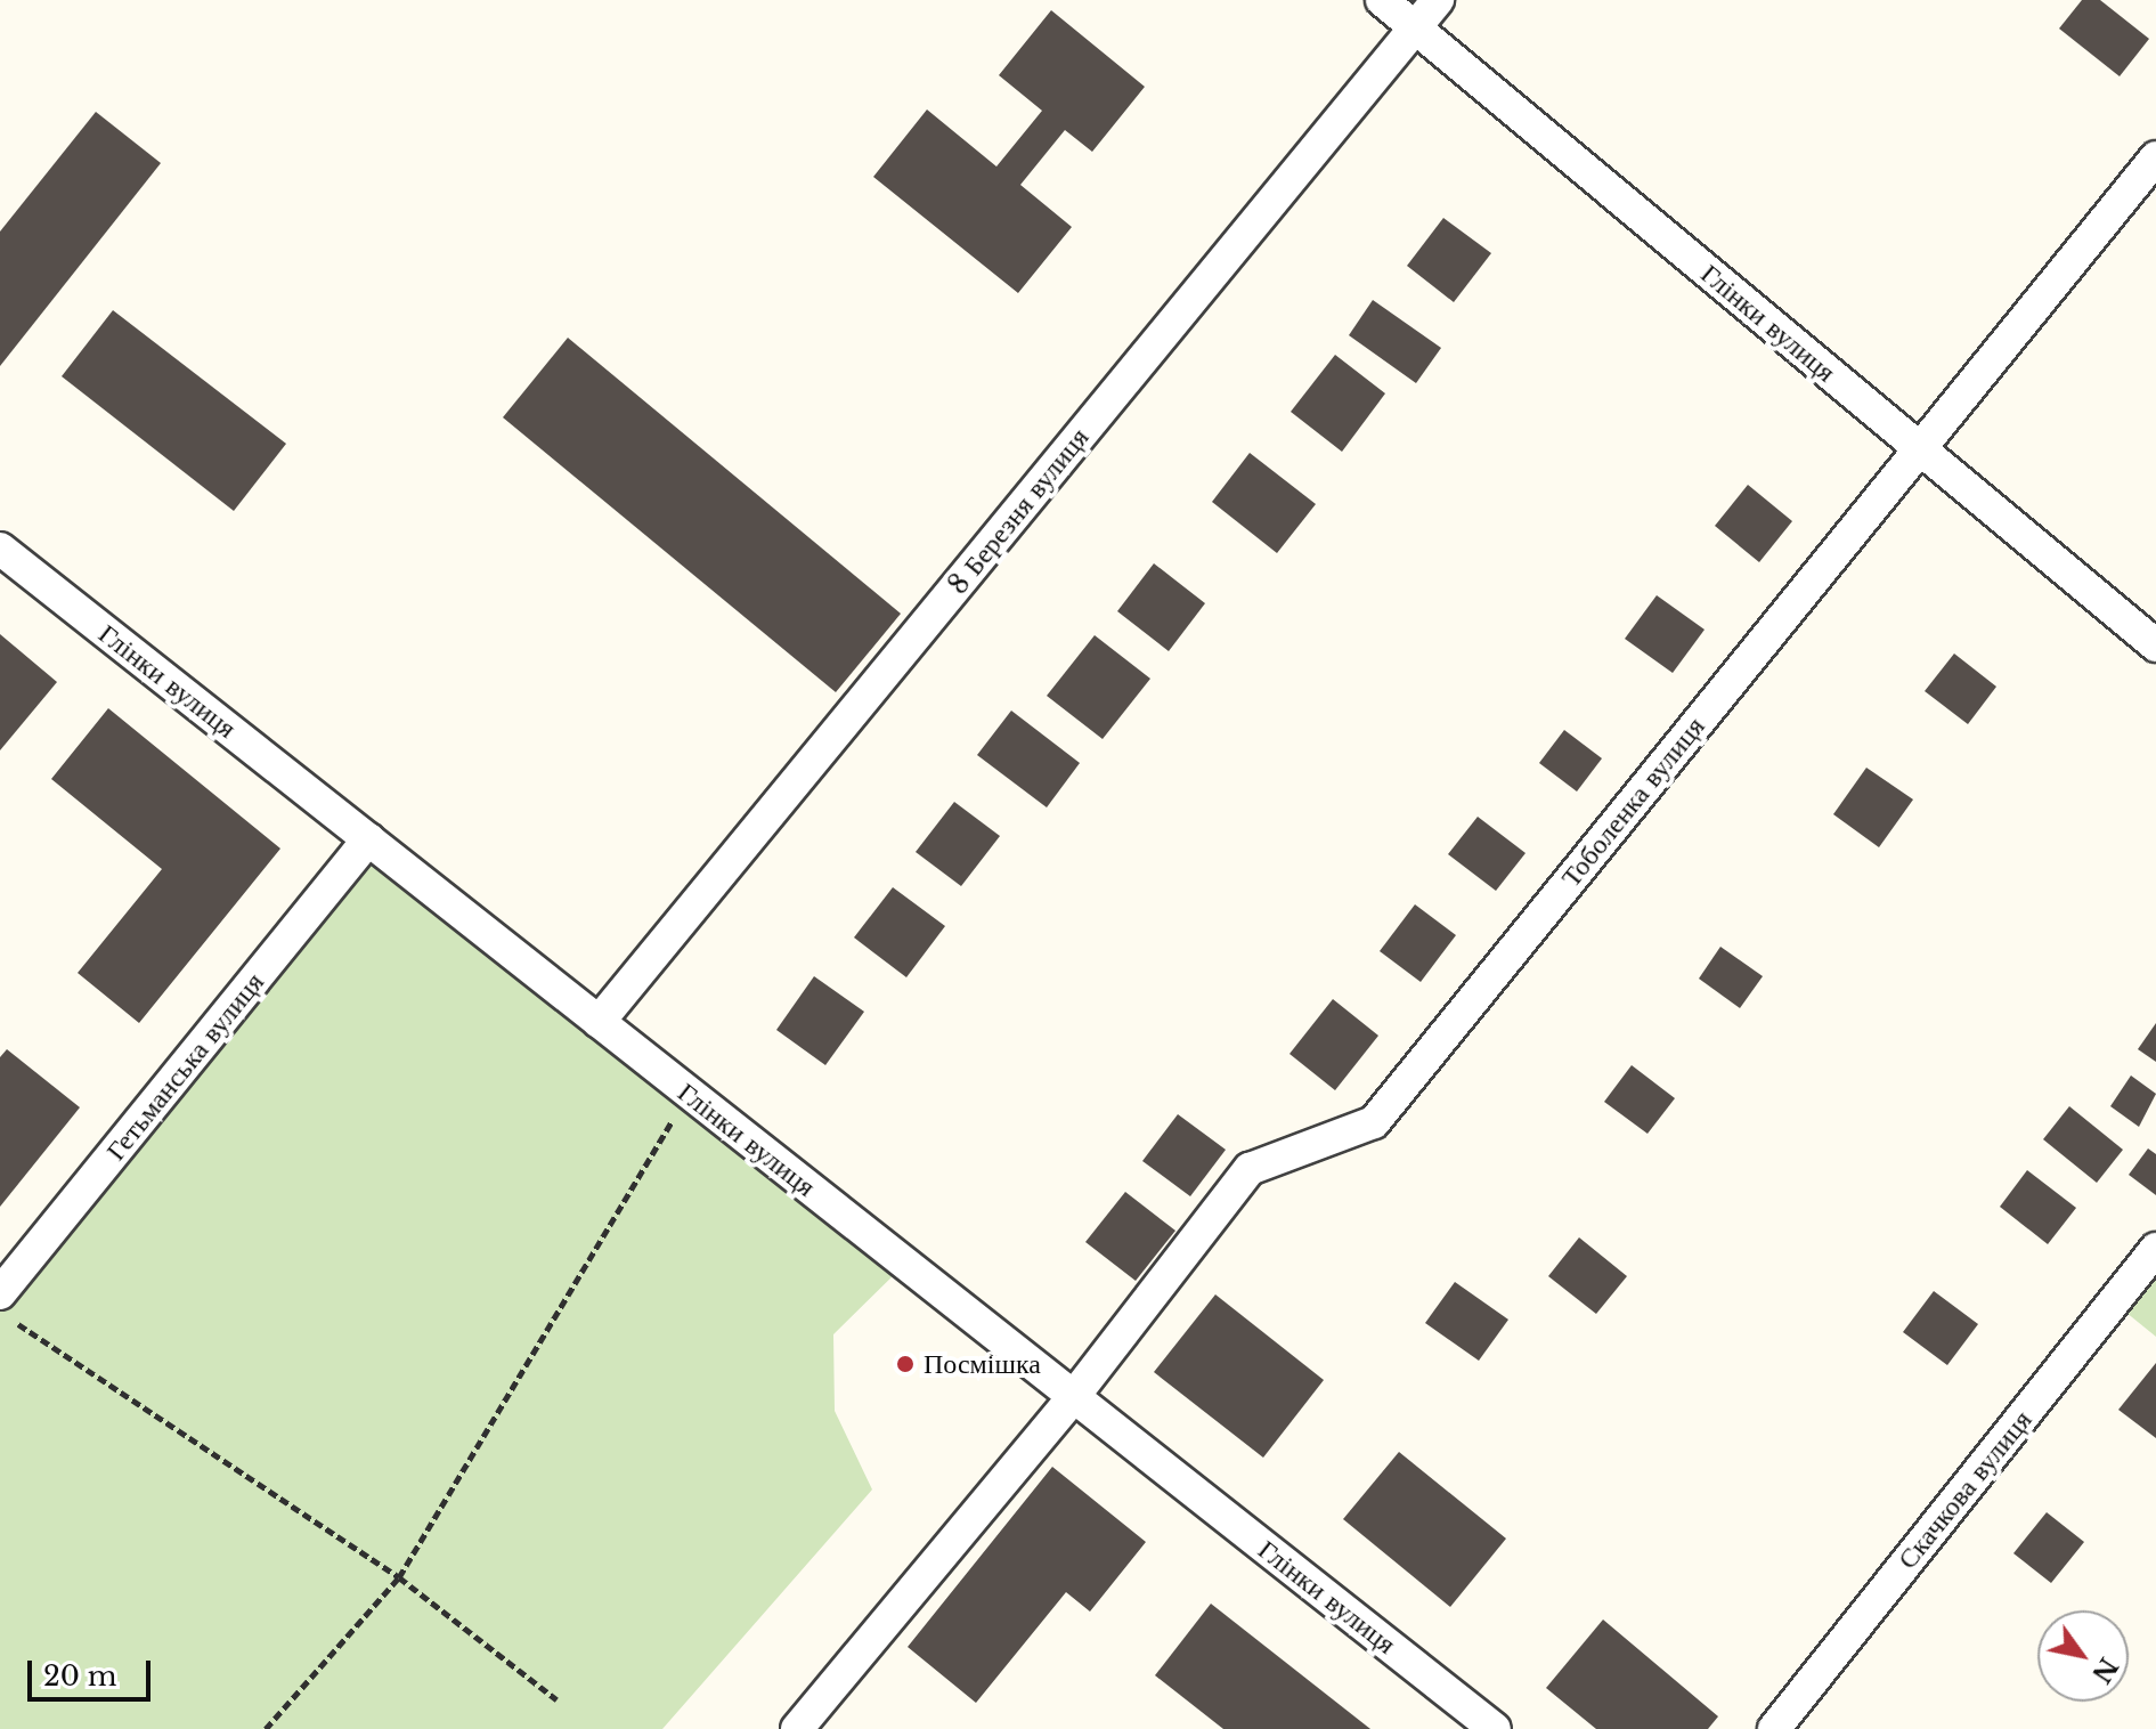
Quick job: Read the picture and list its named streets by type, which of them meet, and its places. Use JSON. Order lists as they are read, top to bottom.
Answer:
{
  "streets": {
    "street": [
      "Глінки вулиця",
      "8 Березня вулиця",
      "Тоболенка вулиця",
      "Гетьманська вулиця",
      "Скачкова вулиця"
    ]
  },
  "crossings": [
    ["Глінки вулиця", "8 Березня вулиця"],
    ["Глінки вулиця", "Тоболенка вулиця"],
    ["Глінки вулиця", "Гетьманська вулиця"]
  ],
  "places": ["Посмішка"],
  "scale_bar": "20 m",
  "north": "bottom right"
}
